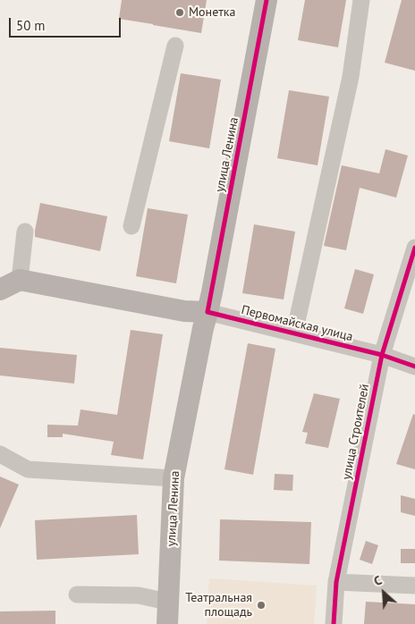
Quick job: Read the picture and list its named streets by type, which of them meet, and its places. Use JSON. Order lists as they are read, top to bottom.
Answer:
{
  "streets": {
    "main road": ["улица Ленина", "Первомайская улица"],
    "street": ["улица Строителей"]
  },
  "crossings": [
    ["улица Ленина", "Первомайская улица"],
    ["Первомайская улица", "улица Строителей"]
  ],
  "places": ["Монетка", "Театральная площадь"],
  "scale_bar": "50 m",
  "north": "top left"
}
